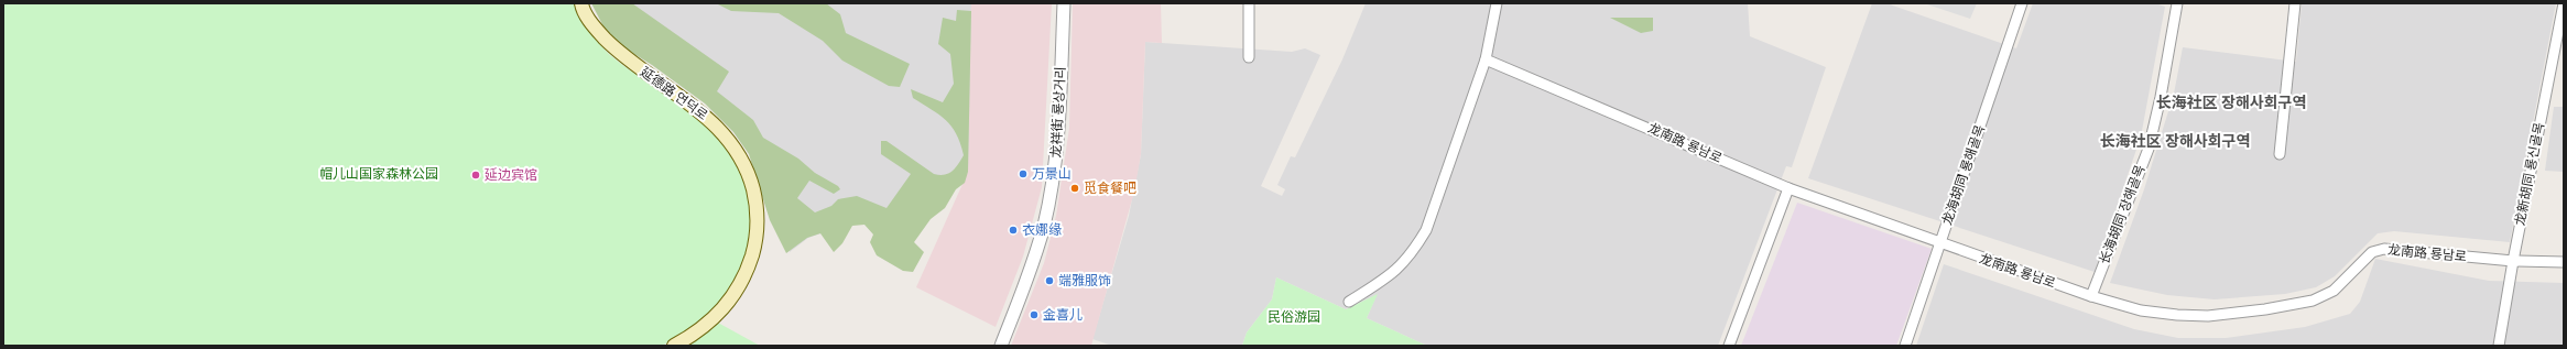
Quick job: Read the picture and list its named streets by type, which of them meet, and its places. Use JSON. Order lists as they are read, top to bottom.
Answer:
{
  "streets": {
    "main road": ["延德路 연덕로"],
    "street": [
      "龙祥街 룡상거리",
      "龙南路 룡남로",
      "龙新胡同 룡신골목",
      "龙海胡同 룡해골목",
      "长海胡同 장해골목"
    ]
  },
  "crossings": [
    ["龙南路 룡남로", "龙新胡同 룡신골목"],
    ["龙南路 룡남로", "龙海胡同 룡해골목"],
    ["龙南路 룡남로", "长海胡同 장해골목"]
  ],
  "districts": ["长海社区 장해사회구역", "长海社区 장해사회구역"],
  "parks": ["帽儿山国家森林公园", "民俗游园"],
  "places": [
    "万景山",
    "延边宾馆",
    "觅食餐吧",
    "衣娜缘",
    "端雅服饰",
    "金喜儿"
  ]
}
